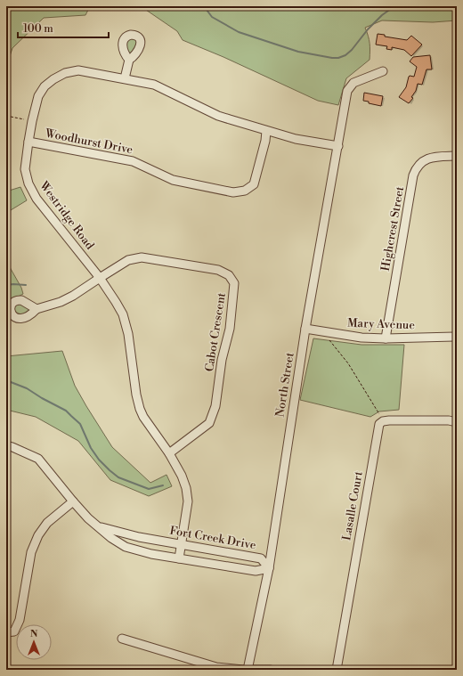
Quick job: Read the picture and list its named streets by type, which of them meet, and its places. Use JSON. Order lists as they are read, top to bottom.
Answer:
{
  "streets": {
    "street": [
      "Woodhurst Drive",
      "Westridge Road",
      "Highcrest Street",
      "Mary Avenue",
      "Cabot Crescent",
      "North Street",
      "Lasalle Court",
      "Fort Creek Drive"
    ]
  },
  "crossings": [
    ["Woodhurst Drive", "Westridge Road"],
    ["Westridge Road", "Cabot Crescent"],
    ["Westridge Road", "North Street"],
    ["Westridge Road", "Fort Creek Drive"],
    ["Highcrest Street", "Mary Avenue"],
    ["Mary Avenue", "North Street"],
    ["North Street", "Fort Creek Drive"]
  ],
  "scale_bar": "100 m",
  "north": "top"
}
